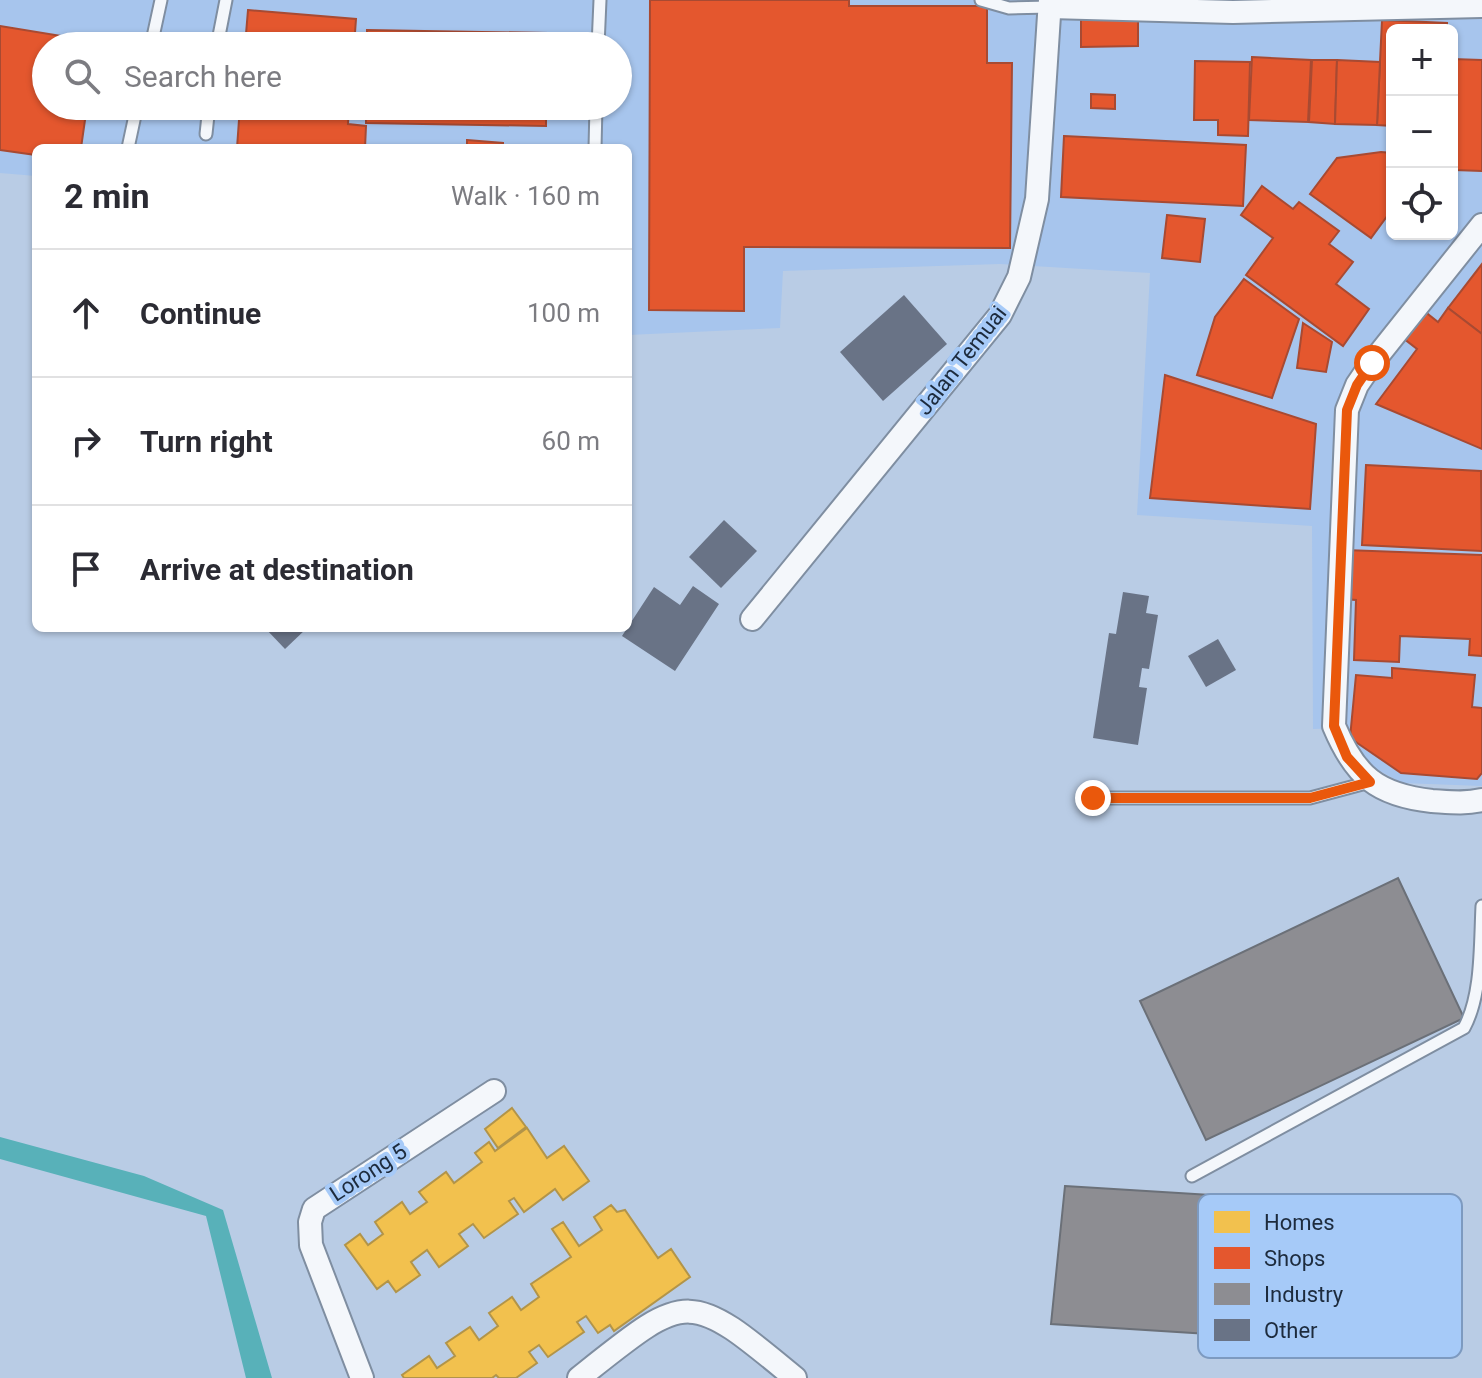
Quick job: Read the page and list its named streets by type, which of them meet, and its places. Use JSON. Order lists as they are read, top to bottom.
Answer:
{
  "streets": {
    "street": ["Jalan Temuai", "Lorong 5"]
  },
  "legend": [
    "Homes",
    "Shops",
    "Industry",
    "Other"
  ],
  "page": {
    "map_buttons": ["+", "−"],
    "search": "Search here",
    "heading": ["2 min", "Walk · 160 m"],
    "list": [
      ["Continue", "100 m"],
      ["Turn right", "60 m"],
      "Arrive at destination"
    ]
  }
}
